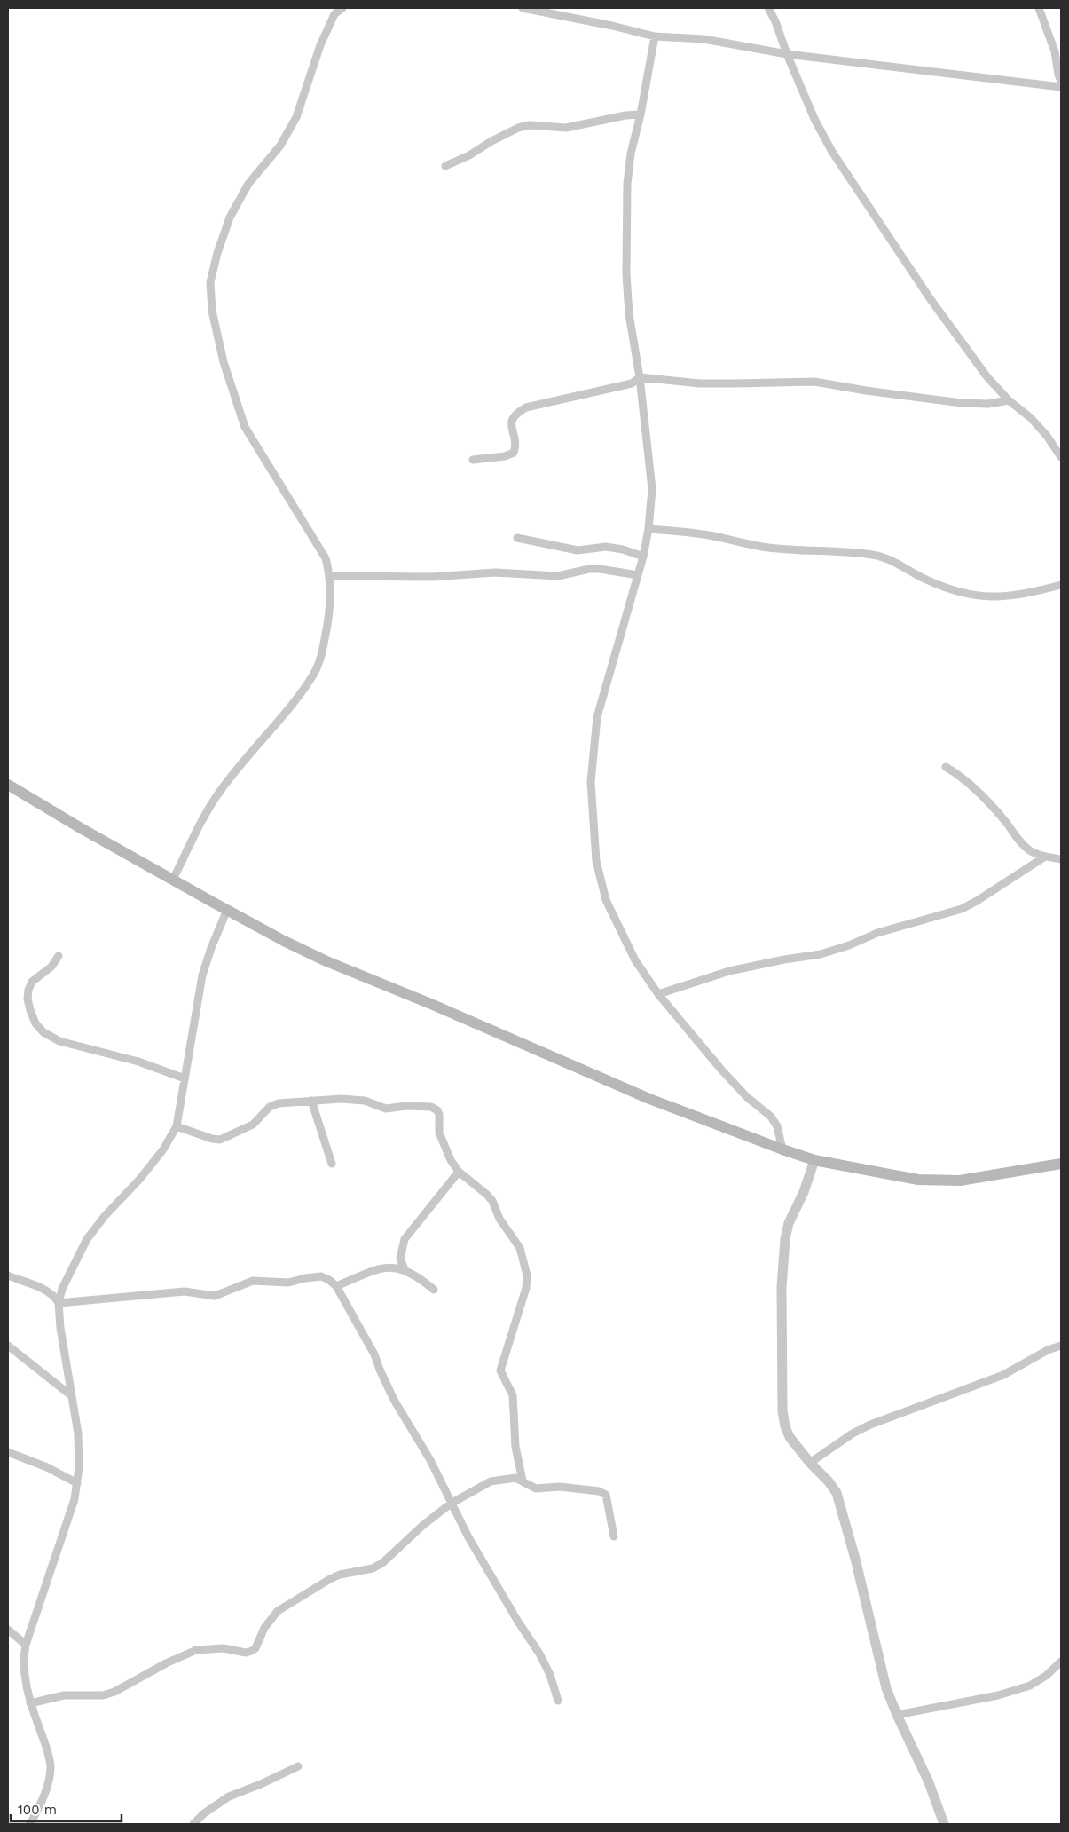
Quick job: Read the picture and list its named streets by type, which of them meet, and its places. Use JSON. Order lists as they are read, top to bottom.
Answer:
{
  "scale_bar": "100 m"
}
